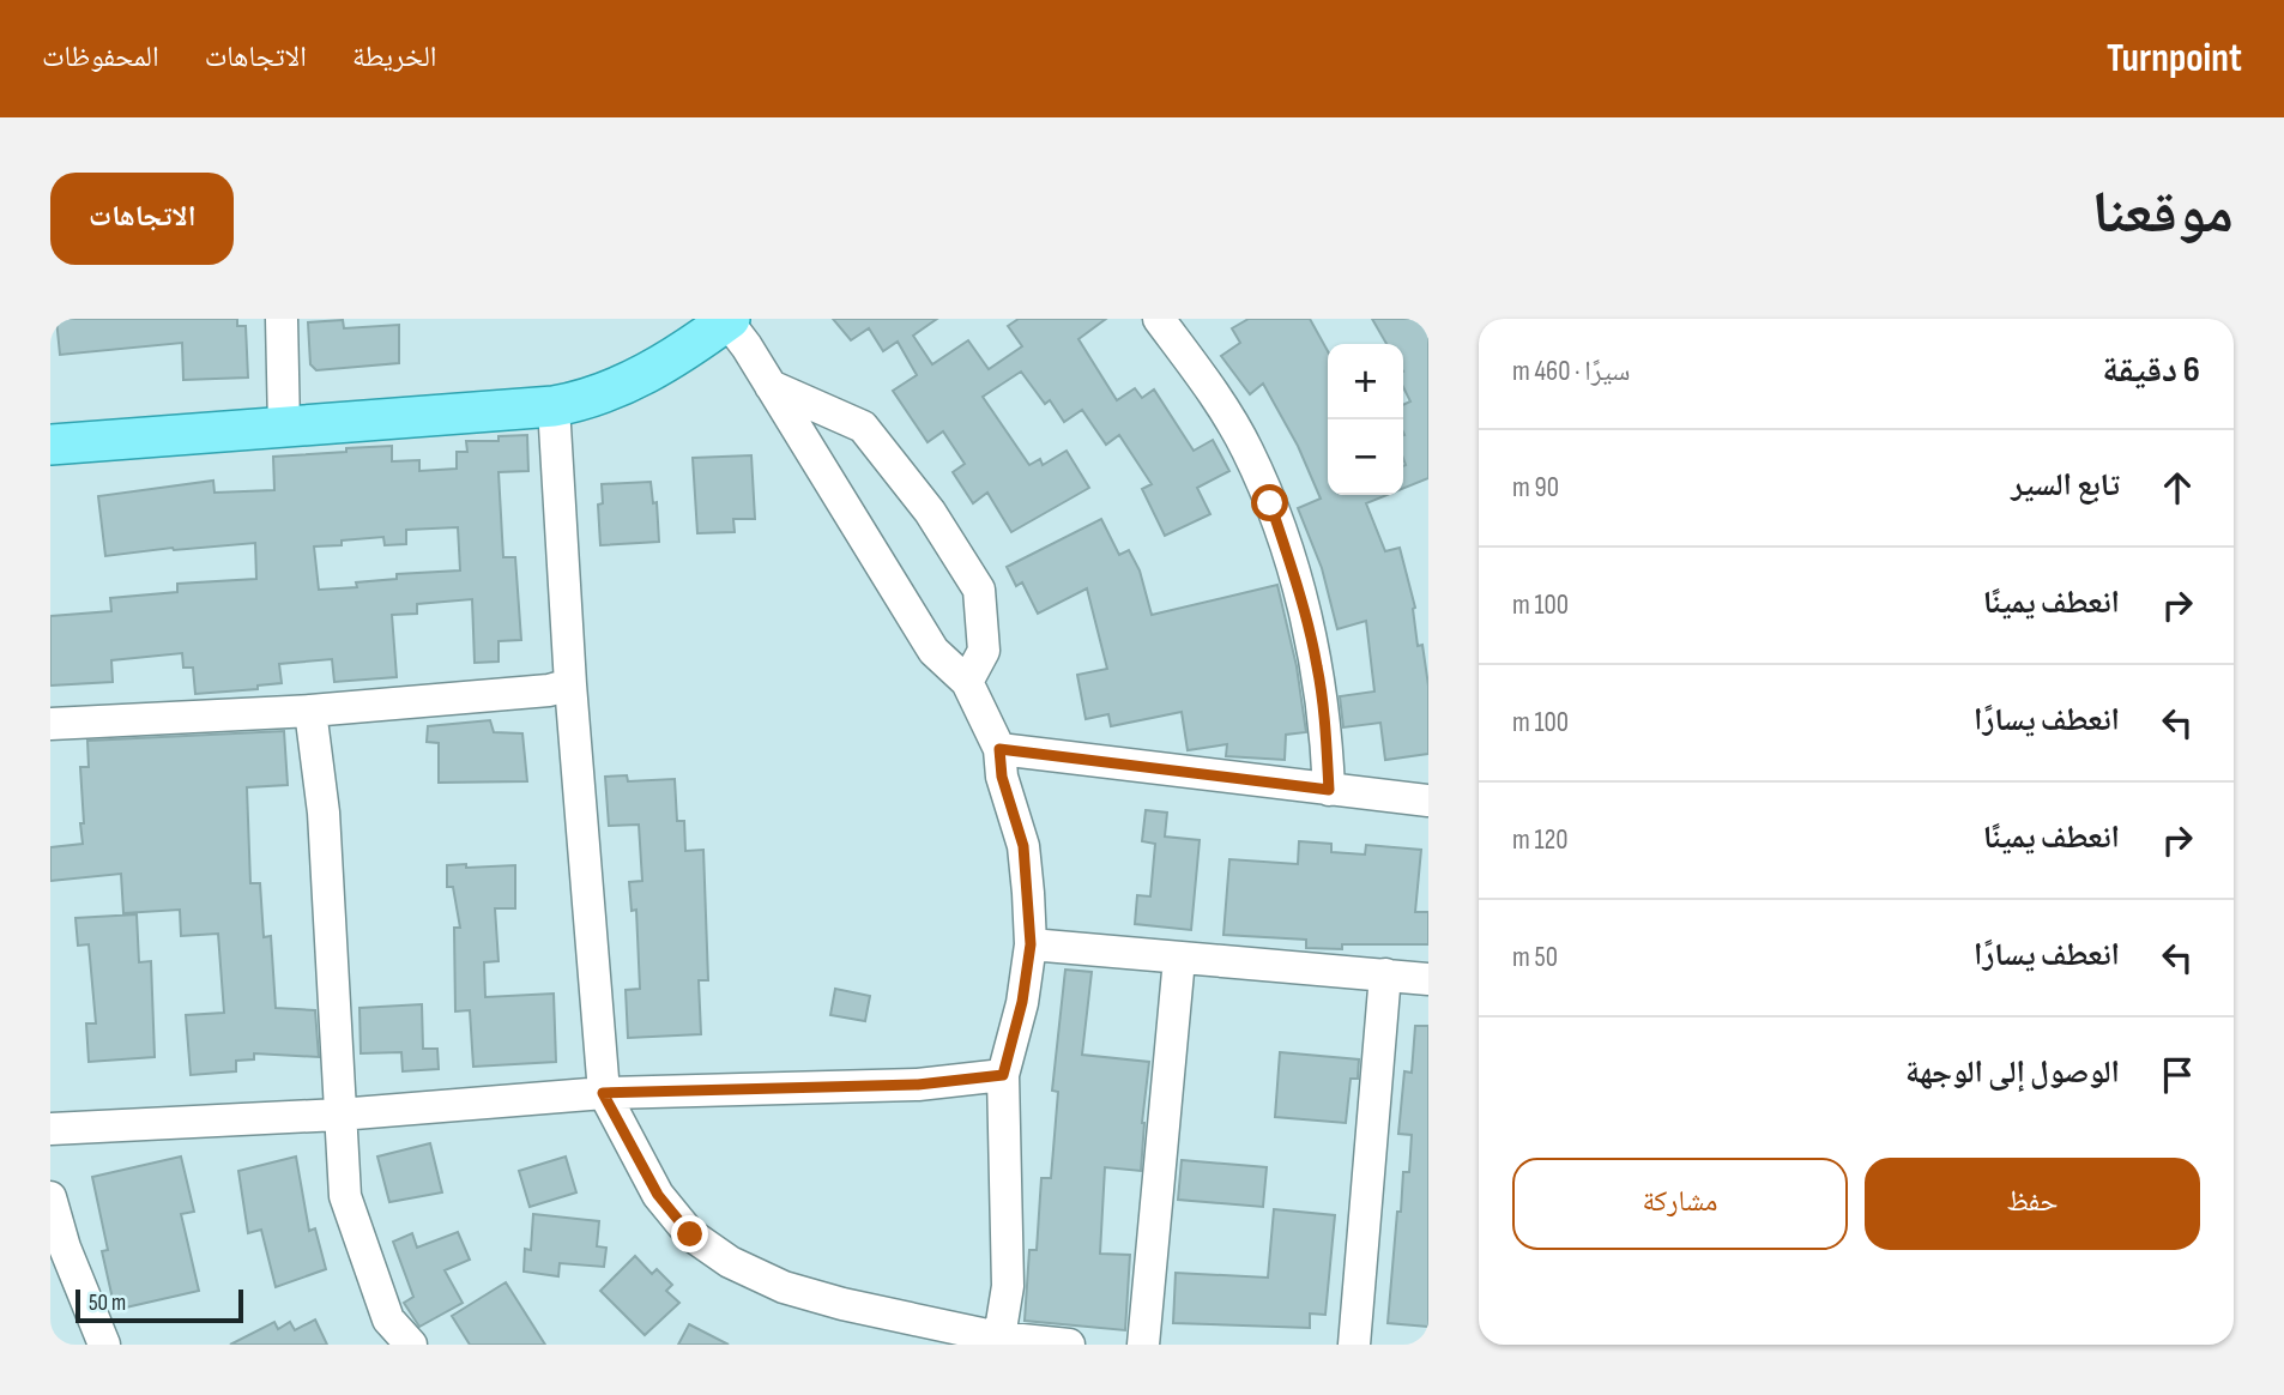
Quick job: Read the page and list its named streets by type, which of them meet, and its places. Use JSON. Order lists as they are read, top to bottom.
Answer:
{
  "scale_bar": "50 m",
  "page": {
    "header": "Turnpoint",
    "nav": ["الخريطة", "الاتجاهات", "المحفوظات"],
    "title": "موقعنا",
    "buttons": [
      "الاتجاهات",
      ["حفظ", "مشاركة"]
    ],
    "heading": ["6 دقيقة", "سيرًا · 460 m"],
    "map_buttons": ["+", "−"],
    "list": [
      ["تابع السير", "90 m"],
      ["انعطف يمينًا", "100 m"],
      ["انعطف يسارًا", "100 m"],
      ["انعطف يمينًا", "120 m"],
      ["انعطف يسارًا", "50 m"],
      "الوصول إلى الوجهة"
    ],
    "scale": "50 m"
  }
}
